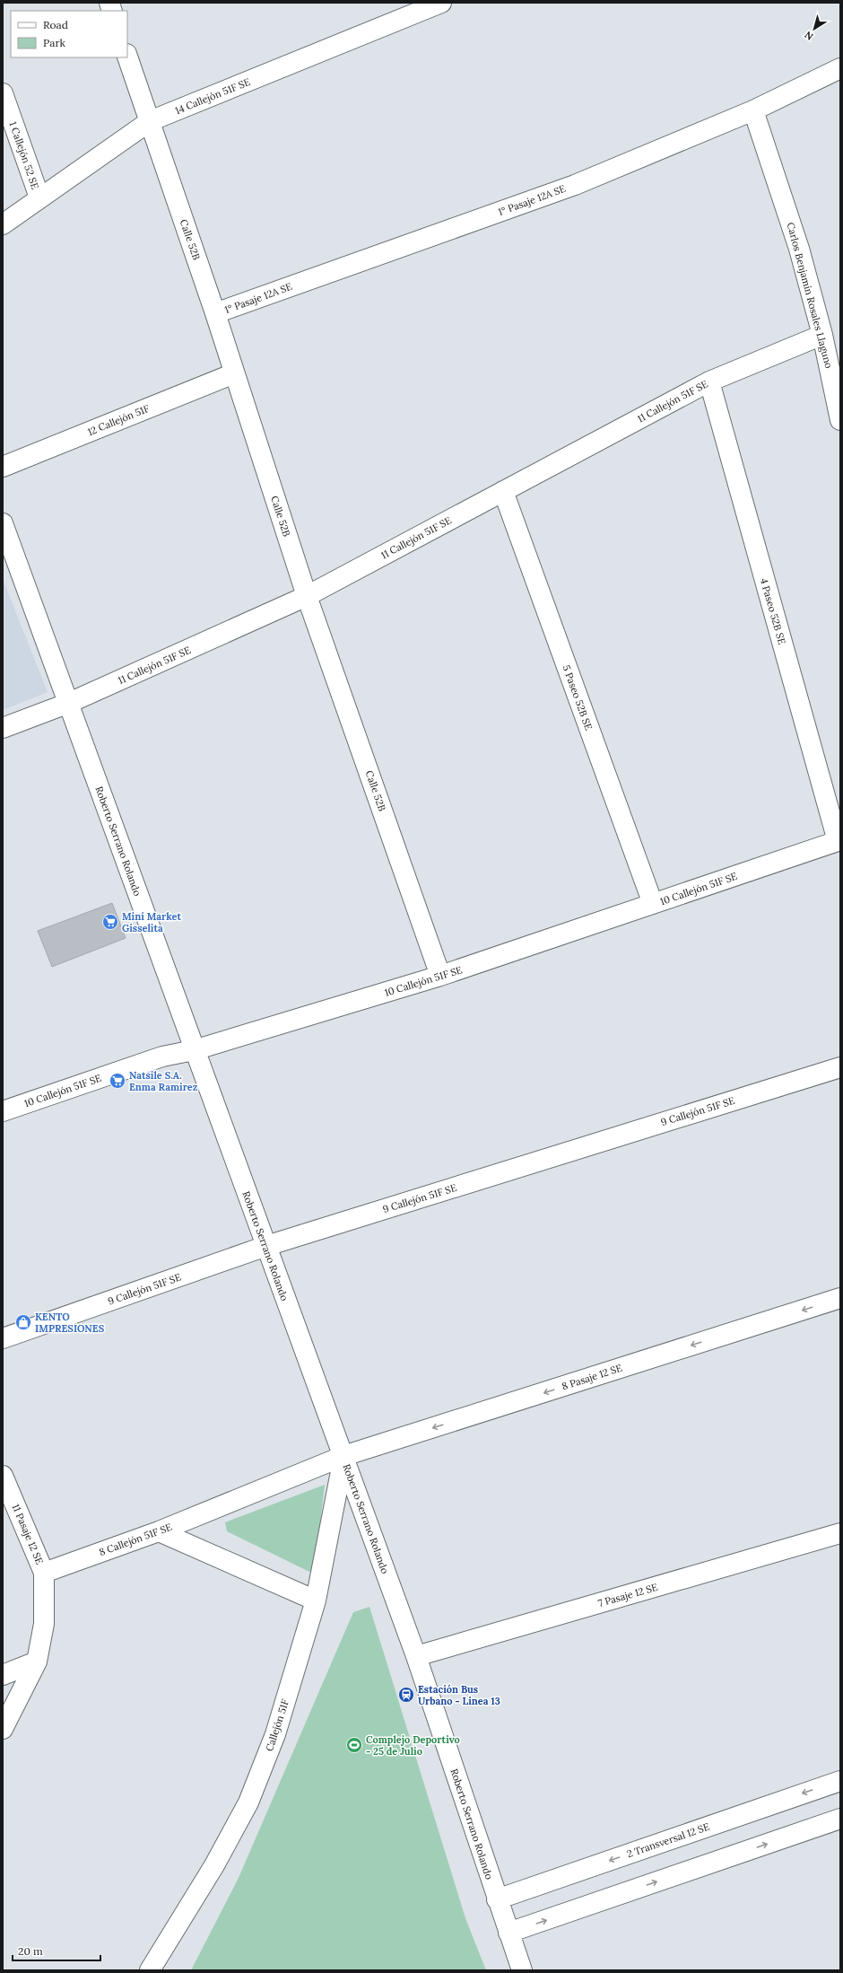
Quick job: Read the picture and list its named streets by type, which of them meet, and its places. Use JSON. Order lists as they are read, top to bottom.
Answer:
{
  "streets": {
    "street": [
      "14 Callejón 51F SE",
      "1 Callejón 52 SE",
      "1° Pasaje 12A SE",
      "Calle 52B",
      "Carlos Benjamín Rosales Llaguno",
      "11 Callejón 51F SE",
      "12 Callejón 51F",
      "4 Paseo 52B SE",
      "5 Paseo 52B SE",
      "Roberto Serrano Rolando",
      "10 Callejón 51F SE",
      "9 Callejón 51F SE",
      "8 Pasaje 12 SE",
      "11 Pasaje 12 SE",
      "8 Callejón 51F SE",
      "7 Pasaje 12 SE",
      "Callejón 51F",
      "2 Transversal 12 SE"
    ]
  },
  "crossings": [
    ["14 Callejón 51F SE", "1 Callejón 52 SE"],
    ["14 Callejón 51F SE", "Calle 52B"],
    ["1° Pasaje 12A SE", "Calle 52B"],
    ["1° Pasaje 12A SE", "Carlos Benjamín Rosales Llaguno"],
    ["Calle 52B", "11 Callejón 51F SE"],
    ["Calle 52B", "12 Callejón 51F"],
    ["Calle 52B", "10 Callejón 51F SE"],
    ["Carlos Benjamín Rosales Llaguno", "11 Callejón 51F SE"],
    ["11 Callejón 51F SE", "4 Paseo 52B SE"],
    ["11 Callejón 51F SE", "5 Paseo 52B SE"],
    ["11 Callejón 51F SE", "Roberto Serrano Rolando"],
    ["4 Paseo 52B SE", "10 Callejón 51F SE"],
    ["5 Paseo 52B SE", "10 Callejón 51F SE"],
    ["Roberto Serrano Rolando", "10 Callejón 51F SE"],
    ["Roberto Serrano Rolando", "9 Callejón 51F SE"],
    ["Roberto Serrano Rolando", "8 Pasaje 12 SE"],
    ["Roberto Serrano Rolando", "8 Callejón 51F SE"],
    ["Roberto Serrano Rolando", "7 Pasaje 12 SE"],
    ["Roberto Serrano Rolando", "Callejón 51F"],
    ["Roberto Serrano Rolando", "2 Transversal 12 SE"],
    ["8 Pasaje 12 SE", "8 Callejón 51F SE"],
    ["8 Pasaje 12 SE", "Callejón 51F"],
    ["11 Pasaje 12 SE", "8 Callejón 51F SE"],
    ["8 Callejón 51F SE", "Callejón 51F"]
  ],
  "one_way": ["8 Pasaje 12 SE"],
  "places": {
    "supermarket": ["Mini Market Gisselita", "Natsile S.A. Enma Ramirez"],
    "shop": ["KENTO IMPRESIONES"],
    "station": ["Estación Bus Urbano - Linea 13"],
    "sports": ["Complejo Deportivo - 25 de Julio"]
  },
  "legend": ["Road", "Park"],
  "scale_bar": "20 m",
  "north": "bottom left"
}
